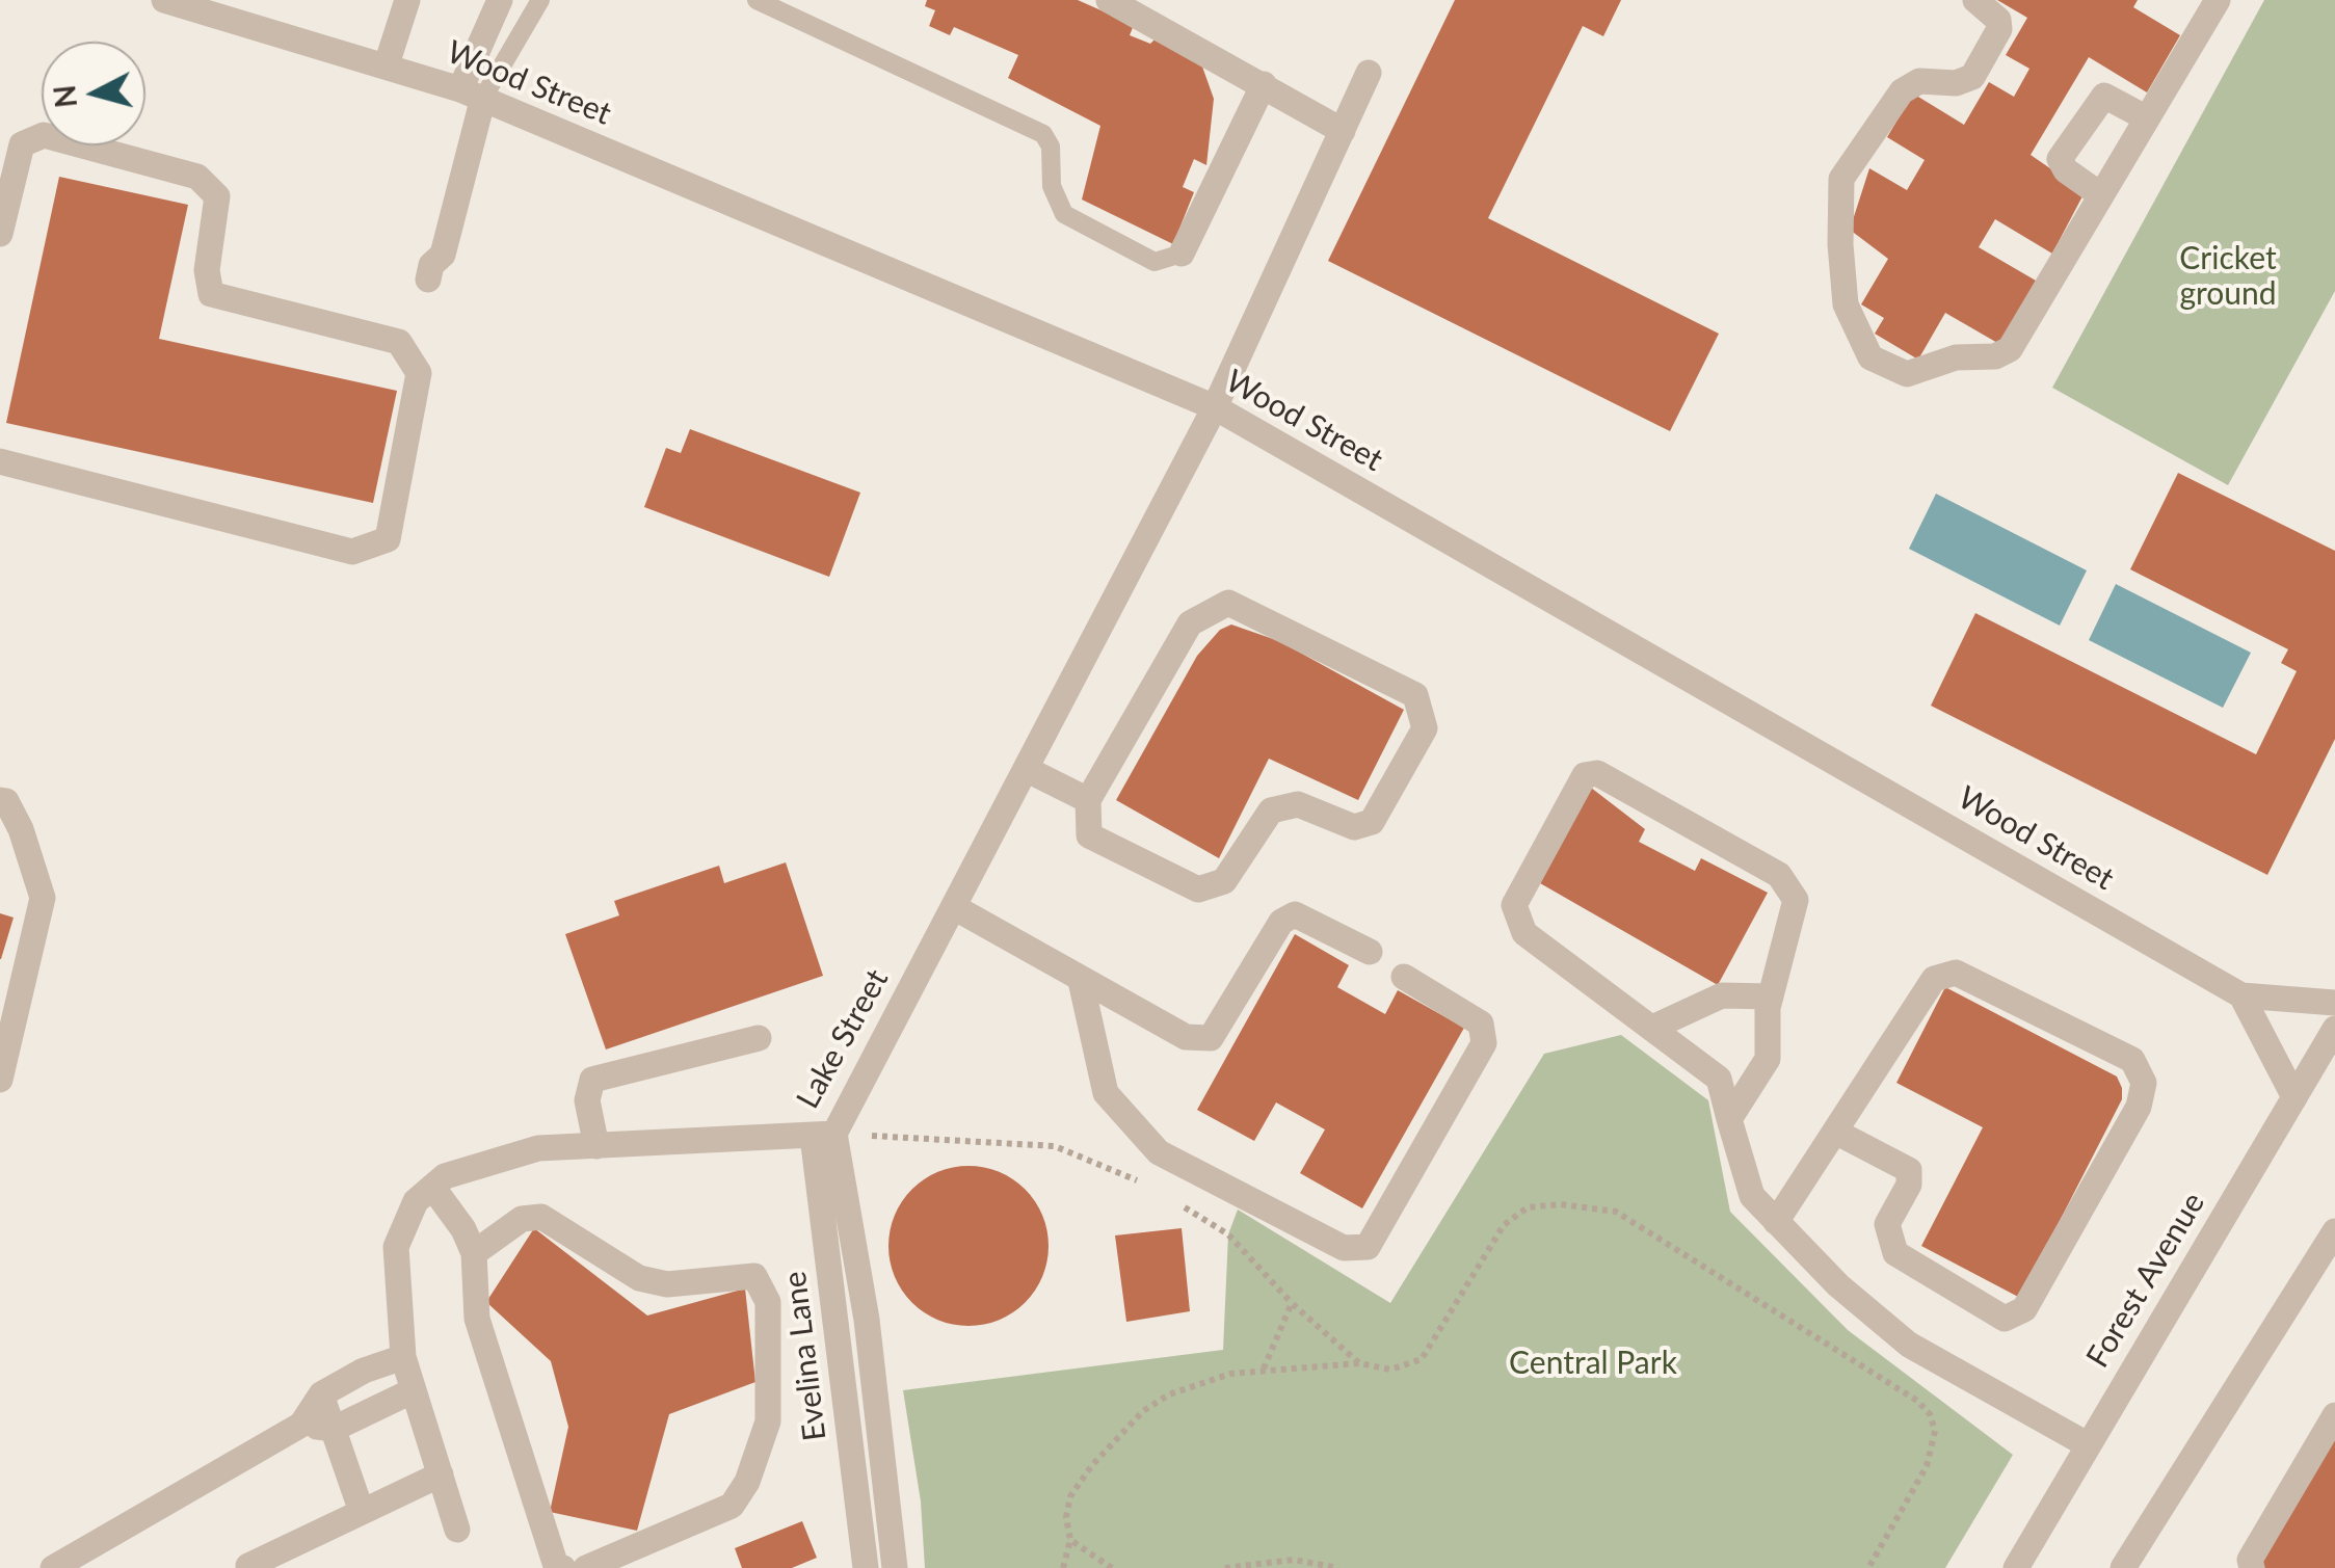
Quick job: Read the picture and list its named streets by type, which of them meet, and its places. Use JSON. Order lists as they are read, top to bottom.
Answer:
{
  "streets": {
    "street": [
      "Wood Street",
      "Lake Street",
      "Forest Avenue",
      "Evelina Lane"
    ]
  },
  "crossings": [
    ["Wood Street", "Lake Street"],
    ["Lake Street", "Evelina Lane"]
  ],
  "parks": ["Cricket ground", "Central Park"],
  "north": "left"
}
